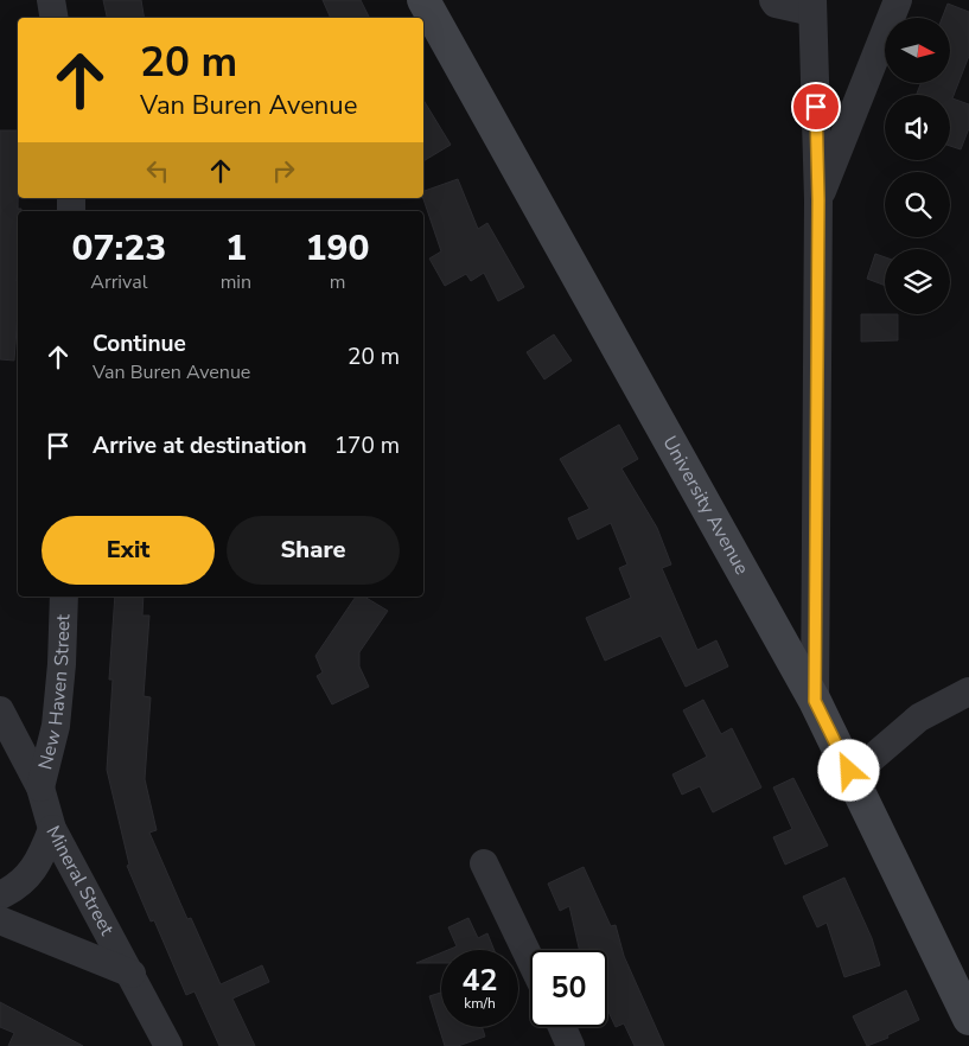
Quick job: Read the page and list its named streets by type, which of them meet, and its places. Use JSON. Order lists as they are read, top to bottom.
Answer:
{
  "streets": {
    "main road": ["University Avenue"],
    "street": ["New Haven Street", "Mineral Street"]
  },
  "crossings": [
    ["New Haven Street", "Mineral Street"]
  ],
  "north": "right",
  "page": {
    "turn": ["20 m", "Van Buren Avenue"],
    "eta": [
      "07:23",
      "Arrival",
      "1",
      "min",
      "190",
      "m"
    ],
    "list": [
      {
        "name": "Continue",
        "note": "Van Buren Avenue",
        "value": "20 m"
      },
      {
        "name": "Arrive at destination",
        "value": "170 m"
      }
    ],
    "buttons": ["Exit", "Share"],
    "speed": "42 km/h",
    "limit": "50"
  }
}
